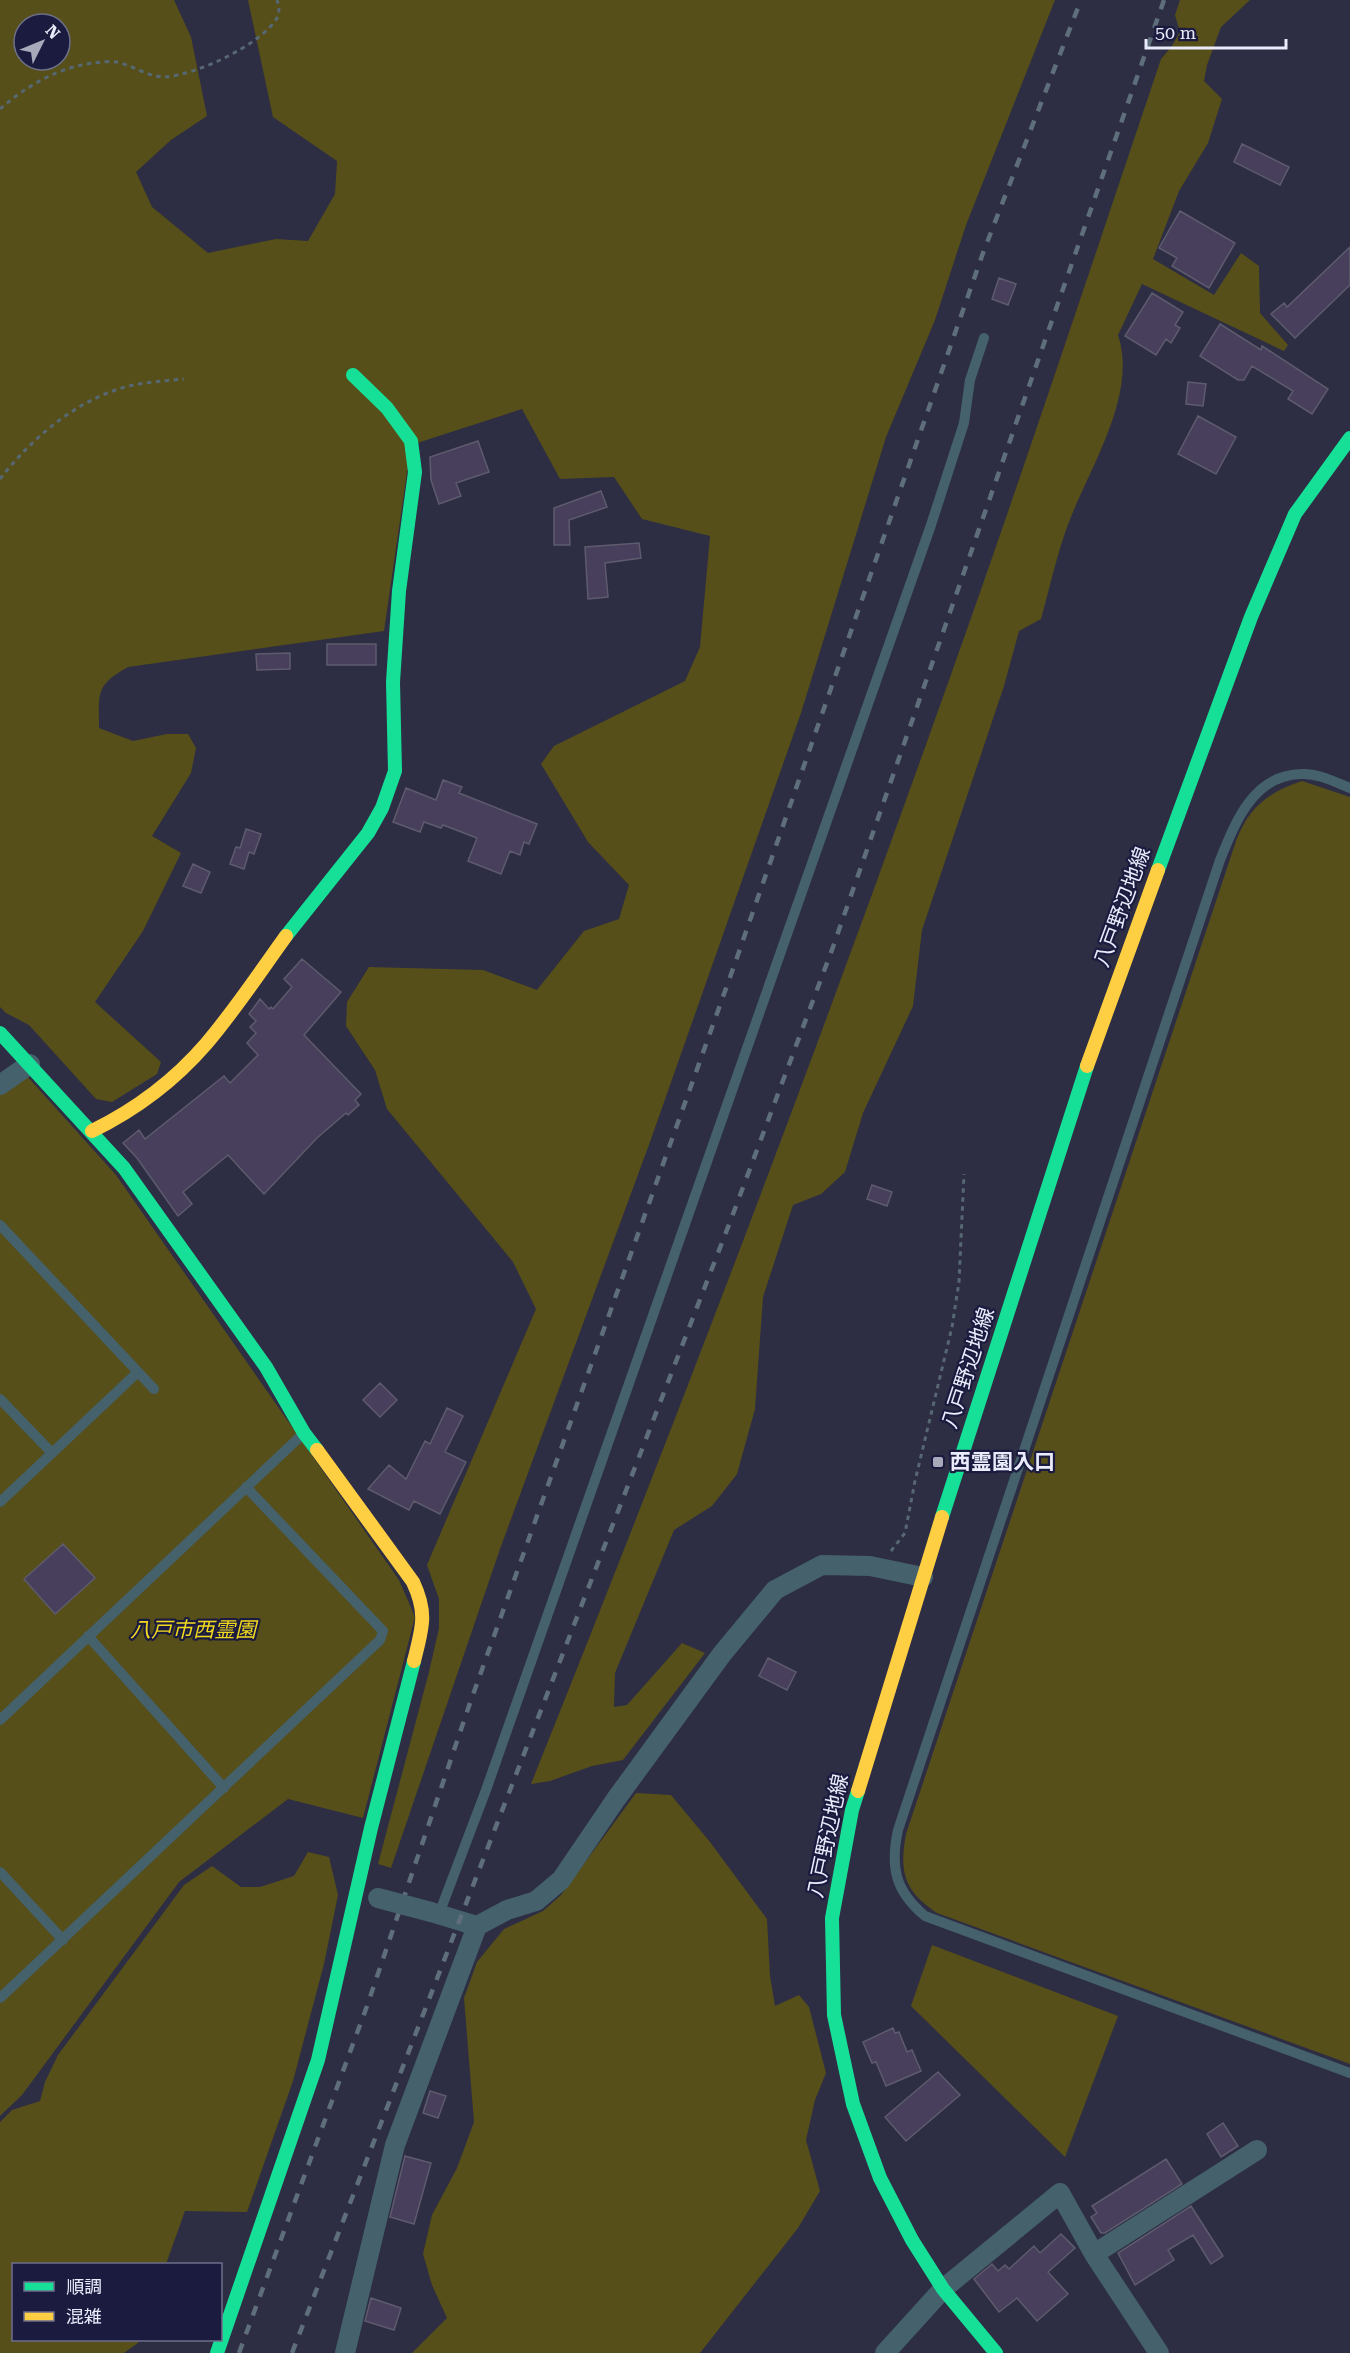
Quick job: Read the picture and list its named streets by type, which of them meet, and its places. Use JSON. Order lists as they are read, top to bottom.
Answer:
{
  "streets": {
    "street": ["八戸野辺地線"]
  },
  "parks": ["八戸市西霊園"],
  "places": {
    "transit": ["西霊園入口"]
  },
  "legend": ["順調", "混雑"],
  "scale_bar": "50 m",
  "north": "top right"
}
